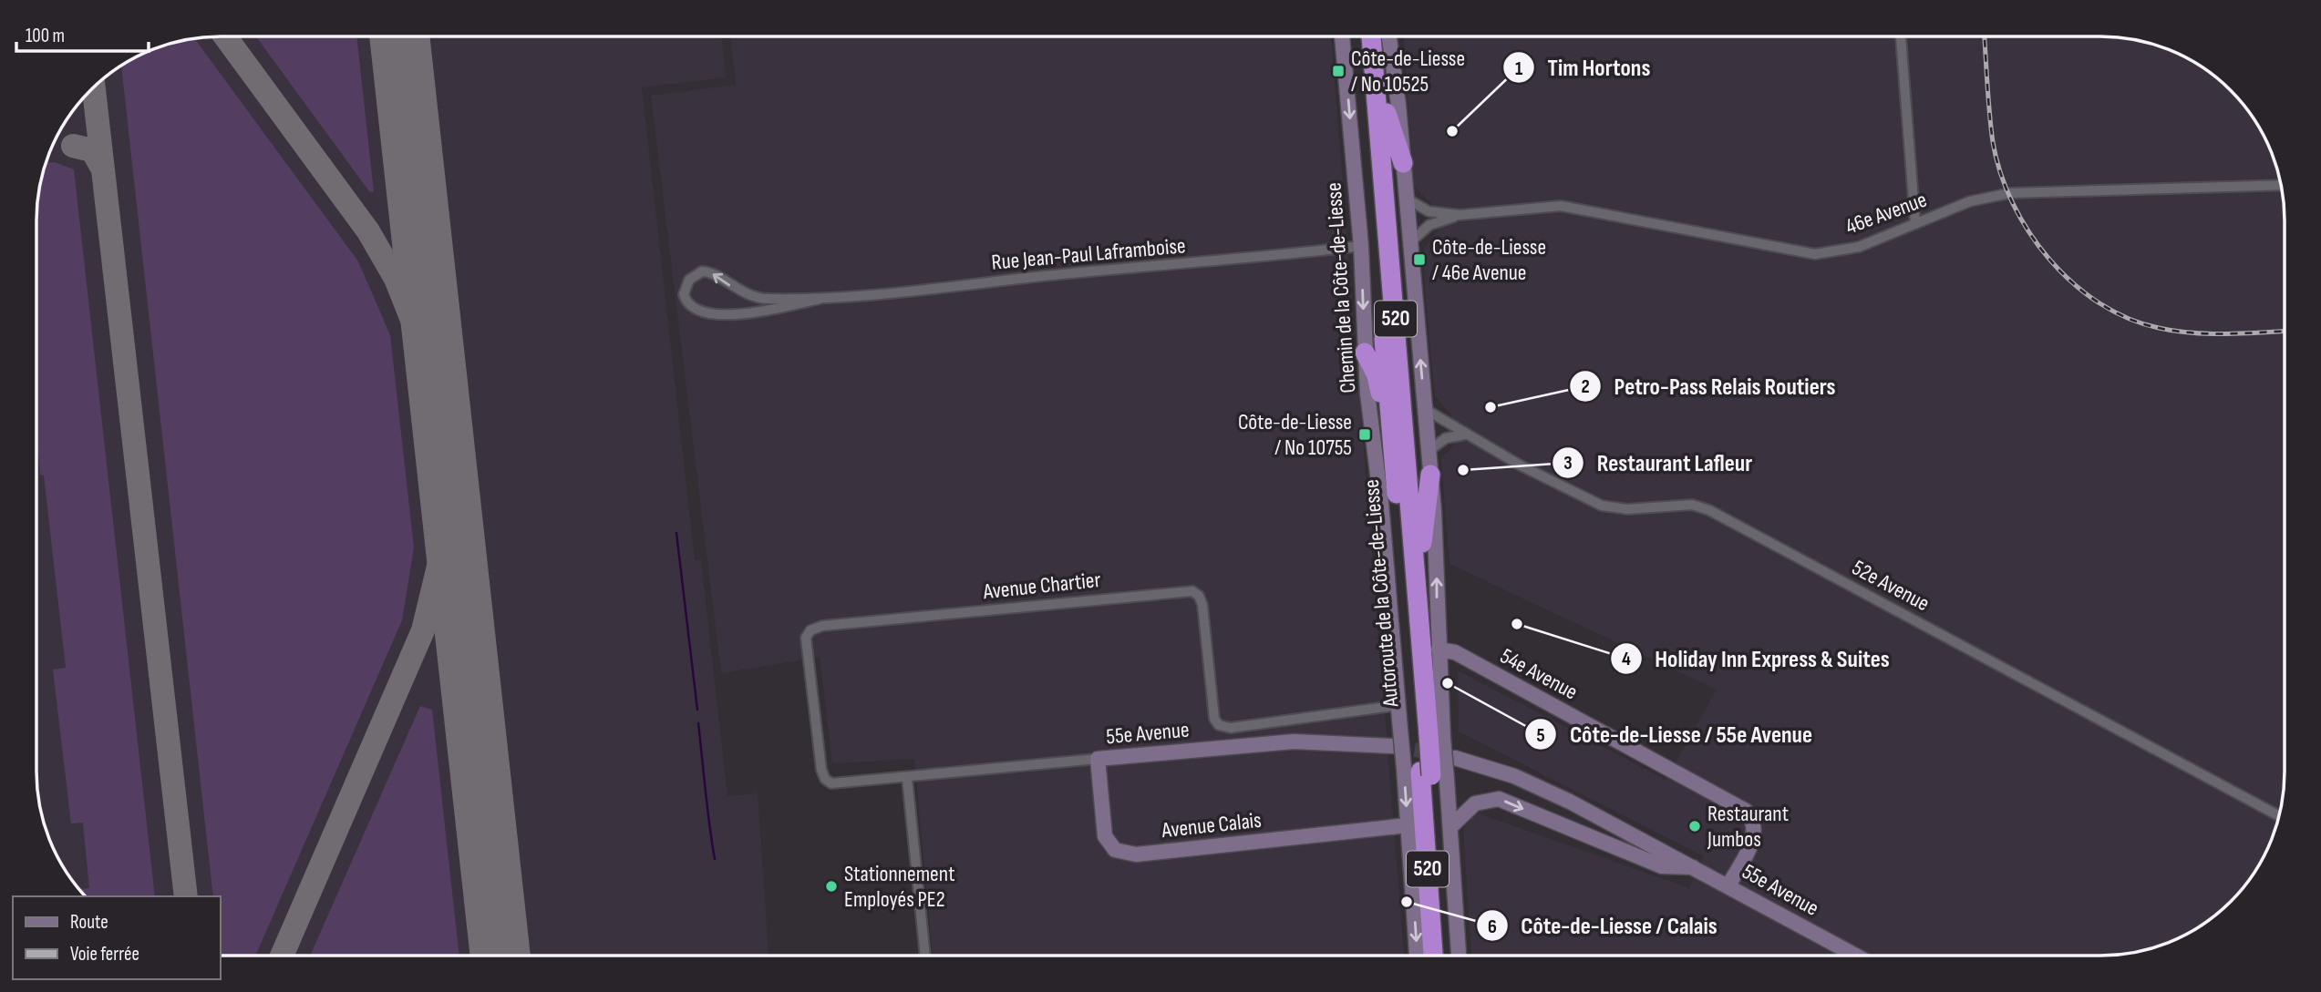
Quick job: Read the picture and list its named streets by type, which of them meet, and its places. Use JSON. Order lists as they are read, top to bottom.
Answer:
{
  "streets": {
    "highway": ["520", "Autoroute de la Côte-de-Liesse"],
    "main road": [
      "Chemin de la Côte-de-Liesse",
      "54e Avenue",
      "55e Avenue",
      "Avenue Calais"
    ],
    "street": [
      "46e Avenue",
      "Rue Jean-Paul Laframboise",
      "Avenue Chartier",
      "52e Avenue"
    ]
  },
  "crossings": [
    ["46e Avenue", "Chemin de la Côte-de-Liesse"],
    ["Rue Jean-Paul Laframboise", "Chemin de la Côte-de-Liesse"],
    ["Chemin de la Côte-de-Liesse", "Avenue Chartier"],
    ["Chemin de la Côte-de-Liesse", "52e Avenue"],
    ["Chemin de la Côte-de-Liesse", "Autoroute de la Côte-de-Liesse"],
    ["Chemin de la Côte-de-Liesse", "54e Avenue"],
    ["Chemin de la Côte-de-Liesse", "Avenue Calais"],
    ["Avenue Chartier", "55e Avenue"],
    ["54e Avenue", "55e Avenue"],
    ["55e Avenue", "Avenue Calais"]
  ],
  "places": {
    "transit": ["Côte-de-Liesse / No 10525", "Côte-de-Liesse / 46e Avenue", "Côte-de-Liesse / No 10755"],
    "other": [
      "Tim Hortons",
      "Petro-Pass Relais Routiers",
      "Restaurant Lafleur",
      "Holiday Inn Express & Suites",
      "Côte-de-Liesse / 55e Avenue",
      "Restaurant Jumbos",
      "Stationnement Employés PE2",
      "Côte-de-Liesse / Calais"
    ]
  },
  "legend": ["Route", "Voie ferrée"],
  "scale_bar": "100 m"
}
